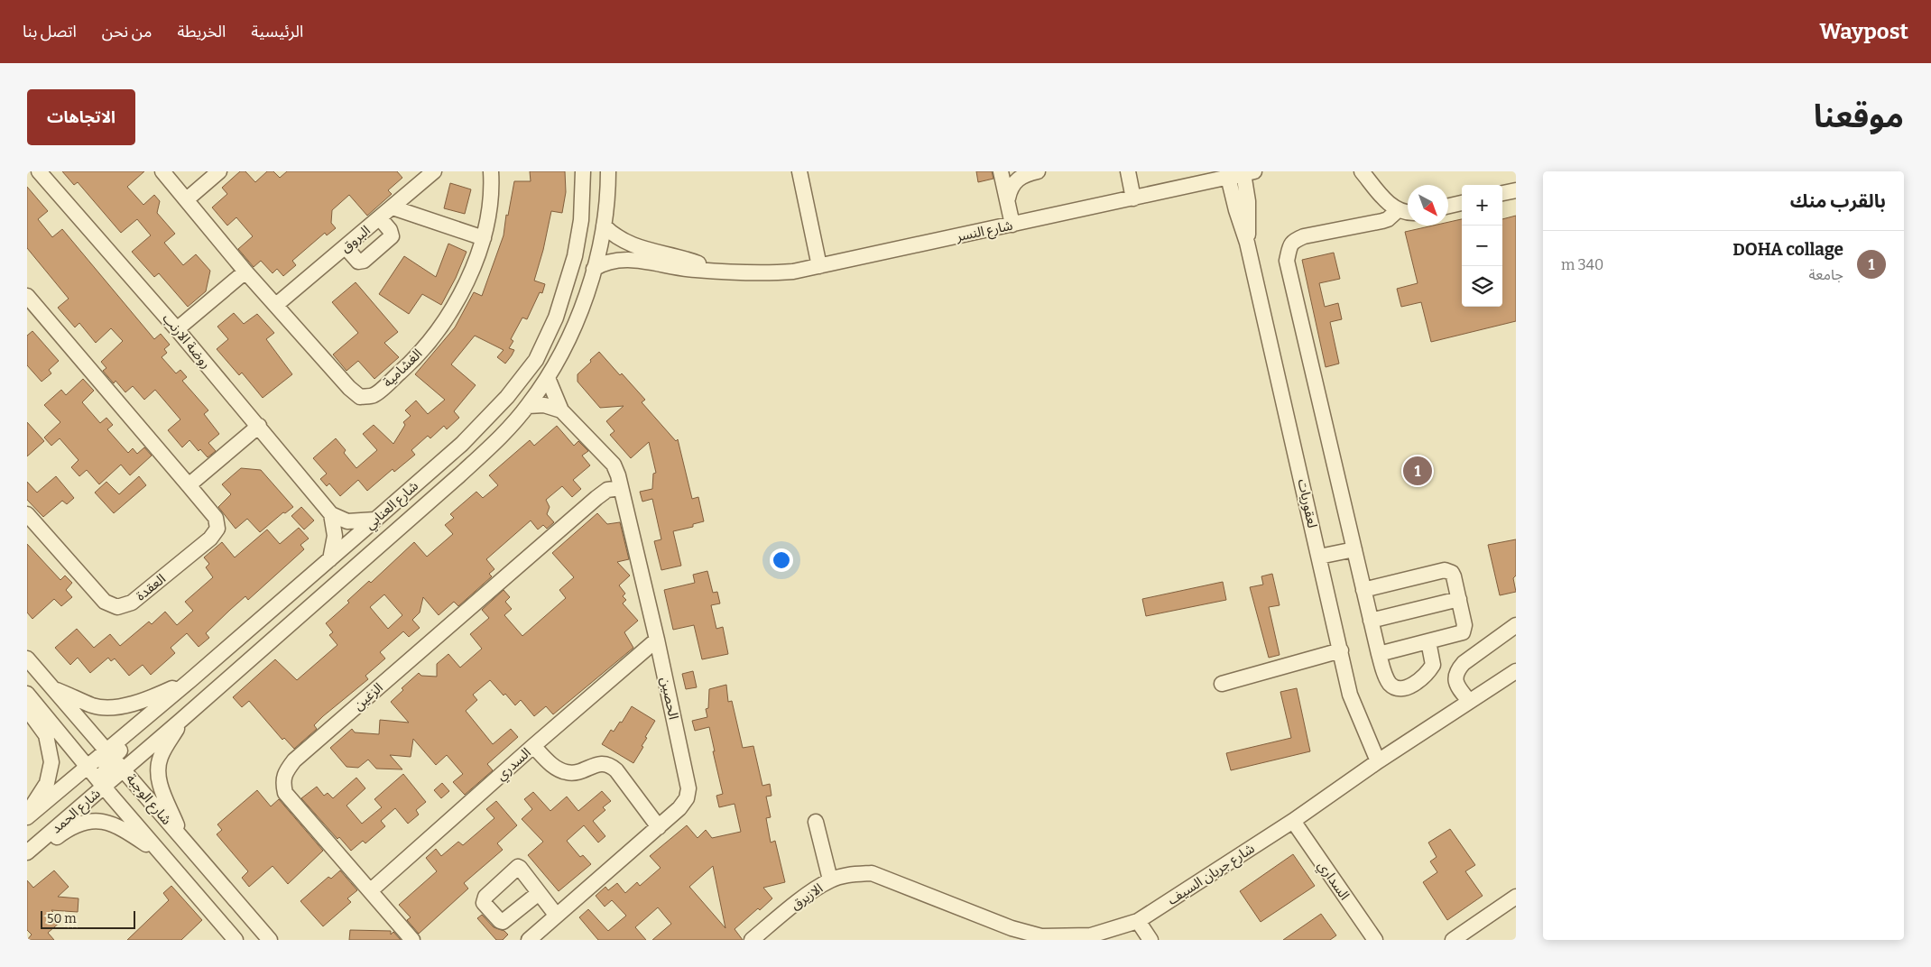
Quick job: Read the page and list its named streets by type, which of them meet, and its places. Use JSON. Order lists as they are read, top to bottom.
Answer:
{
  "streets": {
    "street": [
      "شارع النسر",
      "البروق",
      "روضة الارنب",
      "الغشامية",
      "لعقوريات",
      "شارع العنابي",
      "العقدة",
      "الزغين",
      "الحصين",
      "السدري",
      "شارع الوجبة",
      "شارع الحمد",
      "شارع جريان السيف",
      "السداري",
      "الازيرق"
    ]
  },
  "crossings": [
    ["شارع النسر", "لعقوريات"],
    ["شارع النسر", "شارع العنابي"],
    ["البروق", "الغشامية"],
    ["لعقوريات", "شارع جريان السيف"],
    ["شارع العنابي", "الحصين"],
    ["شارع العنابي", "شارع الوجبة"],
    ["شارع العنابي", "شارع الحمد"],
    ["الزغين", "الحصين"],
    ["الزغين", "السدري"],
    ["الحصين", "السدري"],
    ["شارع الوجبة", "شارع الحمد"],
    ["شارع جريان السيف", "السداري"],
    ["شارع جريان السيف", "الازيرق"]
  ],
  "scale_bar": "50 m",
  "north": "bottom right",
  "page": {
    "header": "Waypost",
    "nav": [
      "الرئيسية",
      "الخريطة",
      "من نحن",
      "اتصل بنا"
    ],
    "title": "موقعنا",
    "buttons": "الاتجاهات",
    "heading": "بالقرب منك",
    "map_buttons": ["+", "−"],
    "list": [
      {
        "mark": "1",
        "name": "DOHA collage",
        "note": "جامعة",
        "value": "340 m"
      }
    ],
    "pins": "1",
    "scale": "50 m"
  }
}
